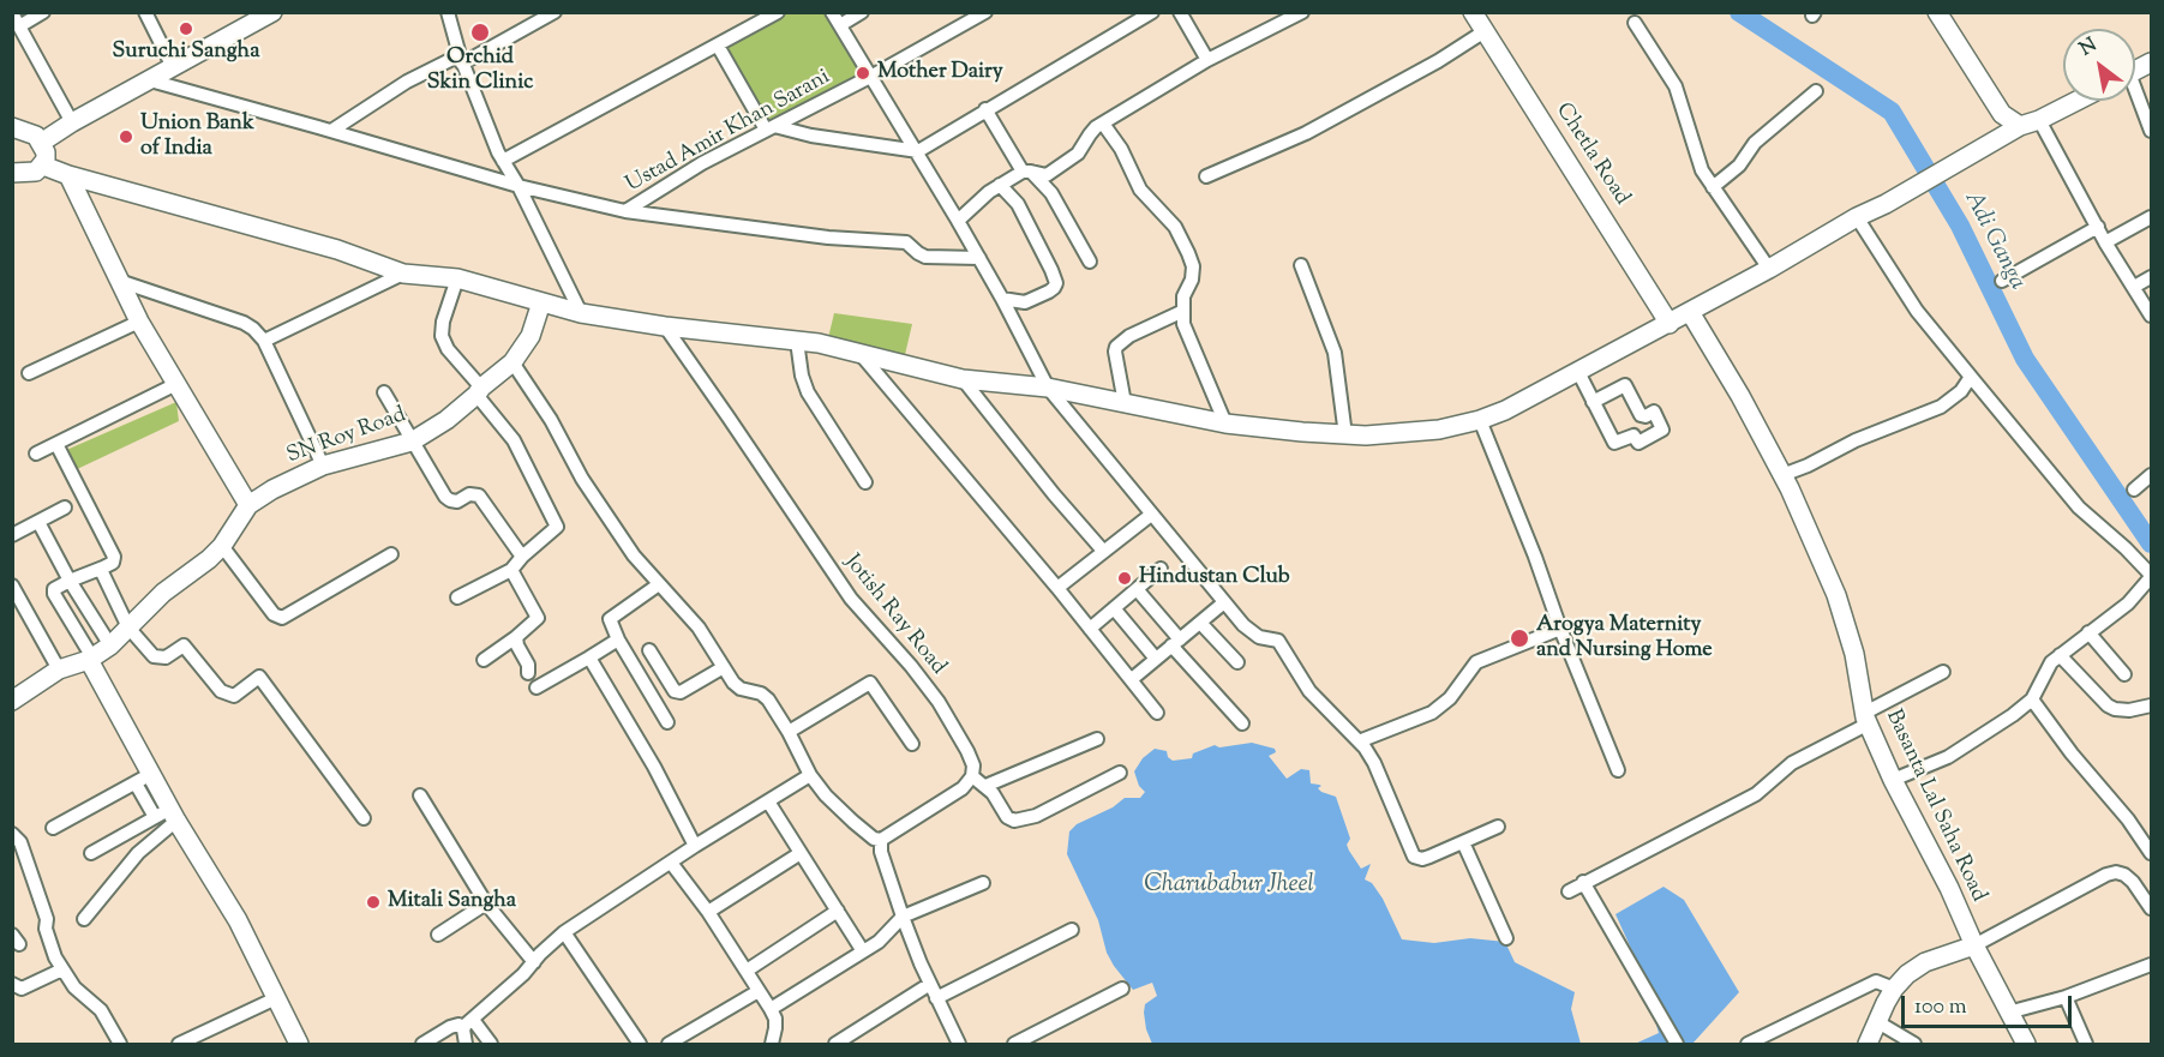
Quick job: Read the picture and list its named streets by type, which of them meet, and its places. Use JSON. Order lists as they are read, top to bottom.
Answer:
{
  "streets": {
    "main road": ["Chetla Road", "SN Roy Road", "Basanta Lal Saha Road"],
    "street": ["Ustad Amir Khan Sarani", "Jotish Ray Road"]
  },
  "water": ["Adi Ganga", "Charubabur Jheel"],
  "places": [
    "Suruchi Sangha",
    "Orchid Skin Clinic",
    "Mother Dairy",
    "Union Bank of India",
    "Hindustan Club",
    "Arogya Maternity and Nursing Home",
    "Mitali Sangha"
  ],
  "scale_bar": "100 m",
  "north": "top left"
}
